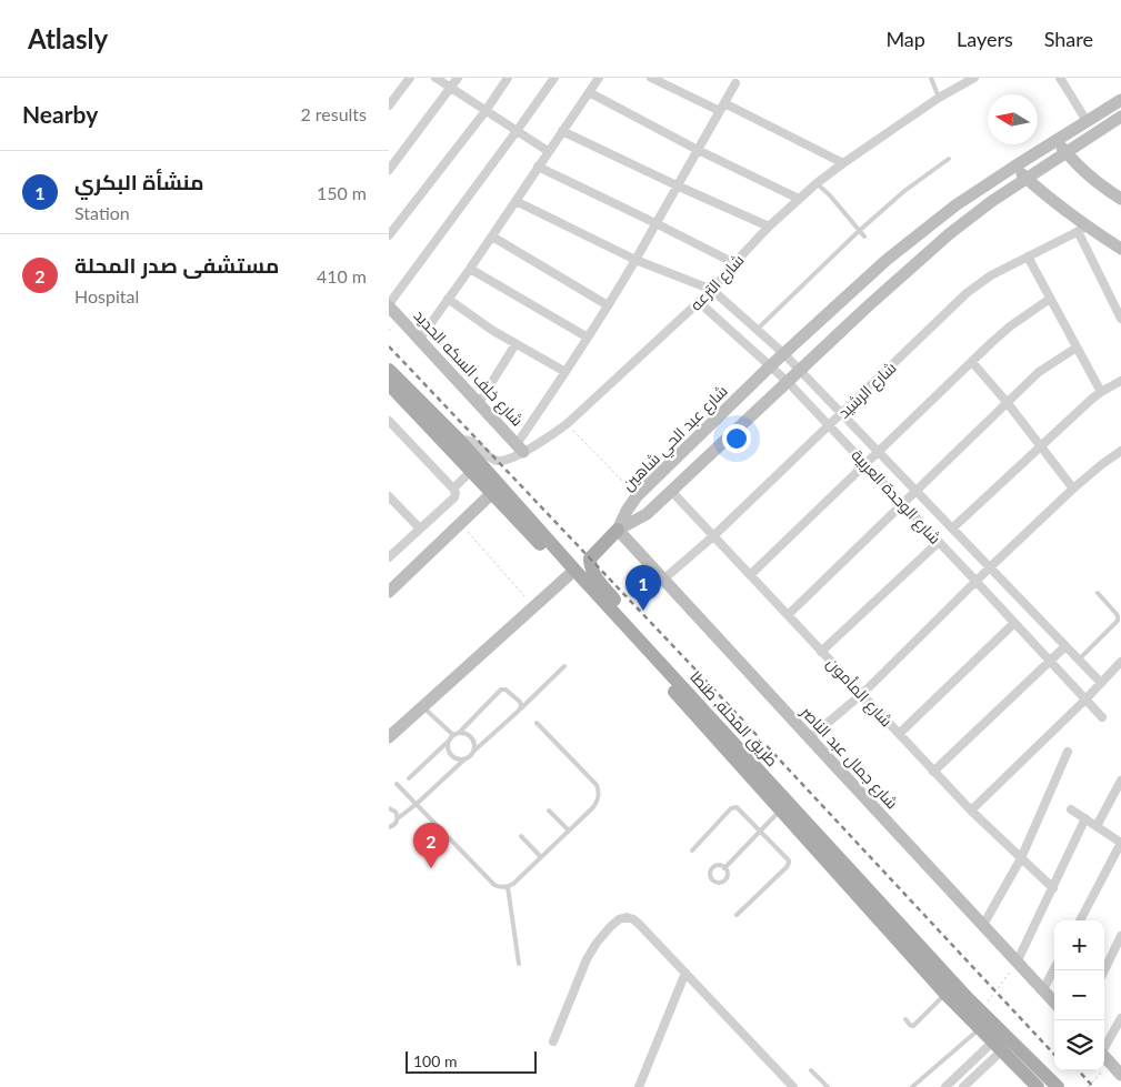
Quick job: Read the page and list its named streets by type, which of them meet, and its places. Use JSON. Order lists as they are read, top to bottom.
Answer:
{
  "streets": {
    "main road": ["طريق المحله, طنطا"],
    "street": [
      "شارع الترعه",
      "شارع خلف السكه الحديد",
      "شارع الرشيد",
      "شارع عبد الحي شاهين",
      "شارع الوحدة العربية",
      "شارع المأمون",
      "شارع جمال عبد الناصر"
    ]
  },
  "crossings": [
    ["شارع الترعه", "شارع خلف السكه الحديد"],
    ["شارع الترعه", "شارع الوحدة العربية"],
    ["شارع الترعه", "طريق المحله, طنطا"],
    ["شارع الرشيد", "شارع الوحدة العربية"],
    ["شارع الرشيد", "شارع المأمون"],
    ["شارع الرشيد", "شارع جمال عبد الناصر"],
    ["شارع عبد الحي شاهين", "شارع الوحدة العربية"],
    ["شارع عبد الحي شاهين", "شارع جمال عبد الناصر"]
  ],
  "scale_bar": "100 m",
  "north": "left",
  "page": {
    "header": "Atlasly",
    "nav": ["Map", "Layers", "Share"],
    "heading": ["Nearby", "2 results"],
    "list": [
      {
        "mark": "1",
        "name": "منشأة البكري",
        "note": "Station",
        "value": "150 m"
      },
      {
        "mark": "2",
        "name": "مستشفى صدر المحلة",
        "note": "Hospital",
        "value": "410 m"
      }
    ],
    "pins": ["1", "2"],
    "map_buttons": ["+", "−"],
    "scale": "100 m"
  }
}
